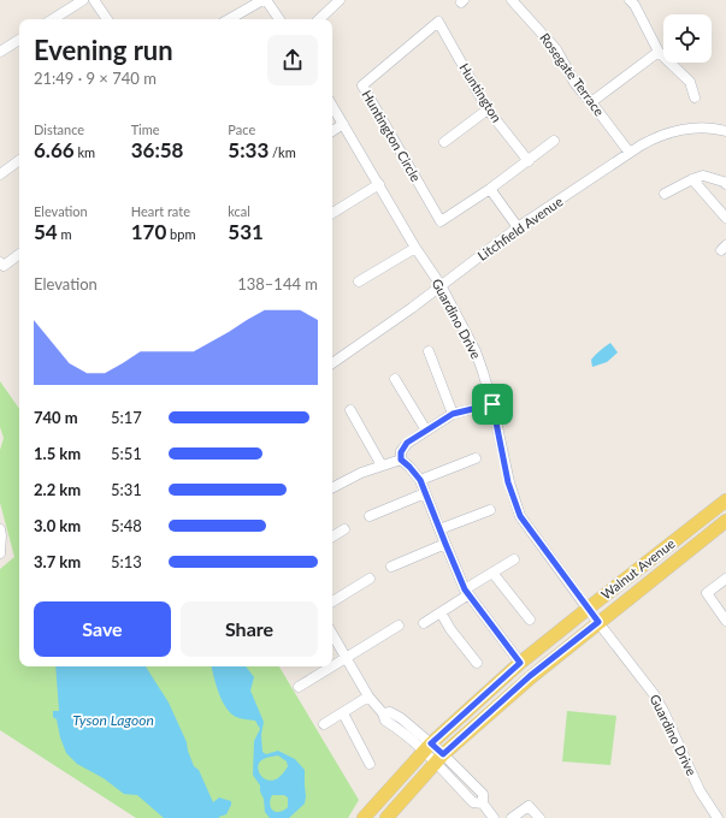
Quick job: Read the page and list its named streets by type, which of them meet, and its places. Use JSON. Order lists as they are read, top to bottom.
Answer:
{
  "streets": {
    "main road": ["Walnut Avenue"],
    "street": [
      "Rosegate Terrace",
      "Huntington",
      "Huntington Circle",
      "Litchfield Avenue",
      "Guardino Drive"
    ]
  },
  "crossings": [
    ["Rosegate Terrace", "Litchfield Avenue"],
    ["Huntington", "Huntington Circle"],
    ["Litchfield Avenue", "Guardino Drive"],
    ["Guardino Drive", "Walnut Avenue"]
  ],
  "water": ["Tyson Lagoon"],
  "page": {
    "heading": ["Evening run", "21:49 · 9 × 740 m"],
    "stats": [
      ["Distance", "6.66 km"],
      ["Time", "36:58"],
      ["Pace", "5:33 /km"],
      ["Elevation", "54 m"],
      ["Heart rate", "170 bpm"],
      ["kcal", "531"]
    ],
    "chart": ["Elevation", "138–144 m"],
    "list": [
      {
        "name": "740 m",
        "note": "5:17"
      },
      {
        "name": "1.5 km",
        "note": "5:51"
      },
      {
        "name": "2.2 km",
        "note": "5:31"
      },
      {
        "name": "3.0 km",
        "note": "5:48"
      },
      {
        "name": "3.7 km",
        "note": "5:13"
      }
    ],
    "buttons": ["Save", "Share"]
  }
}
